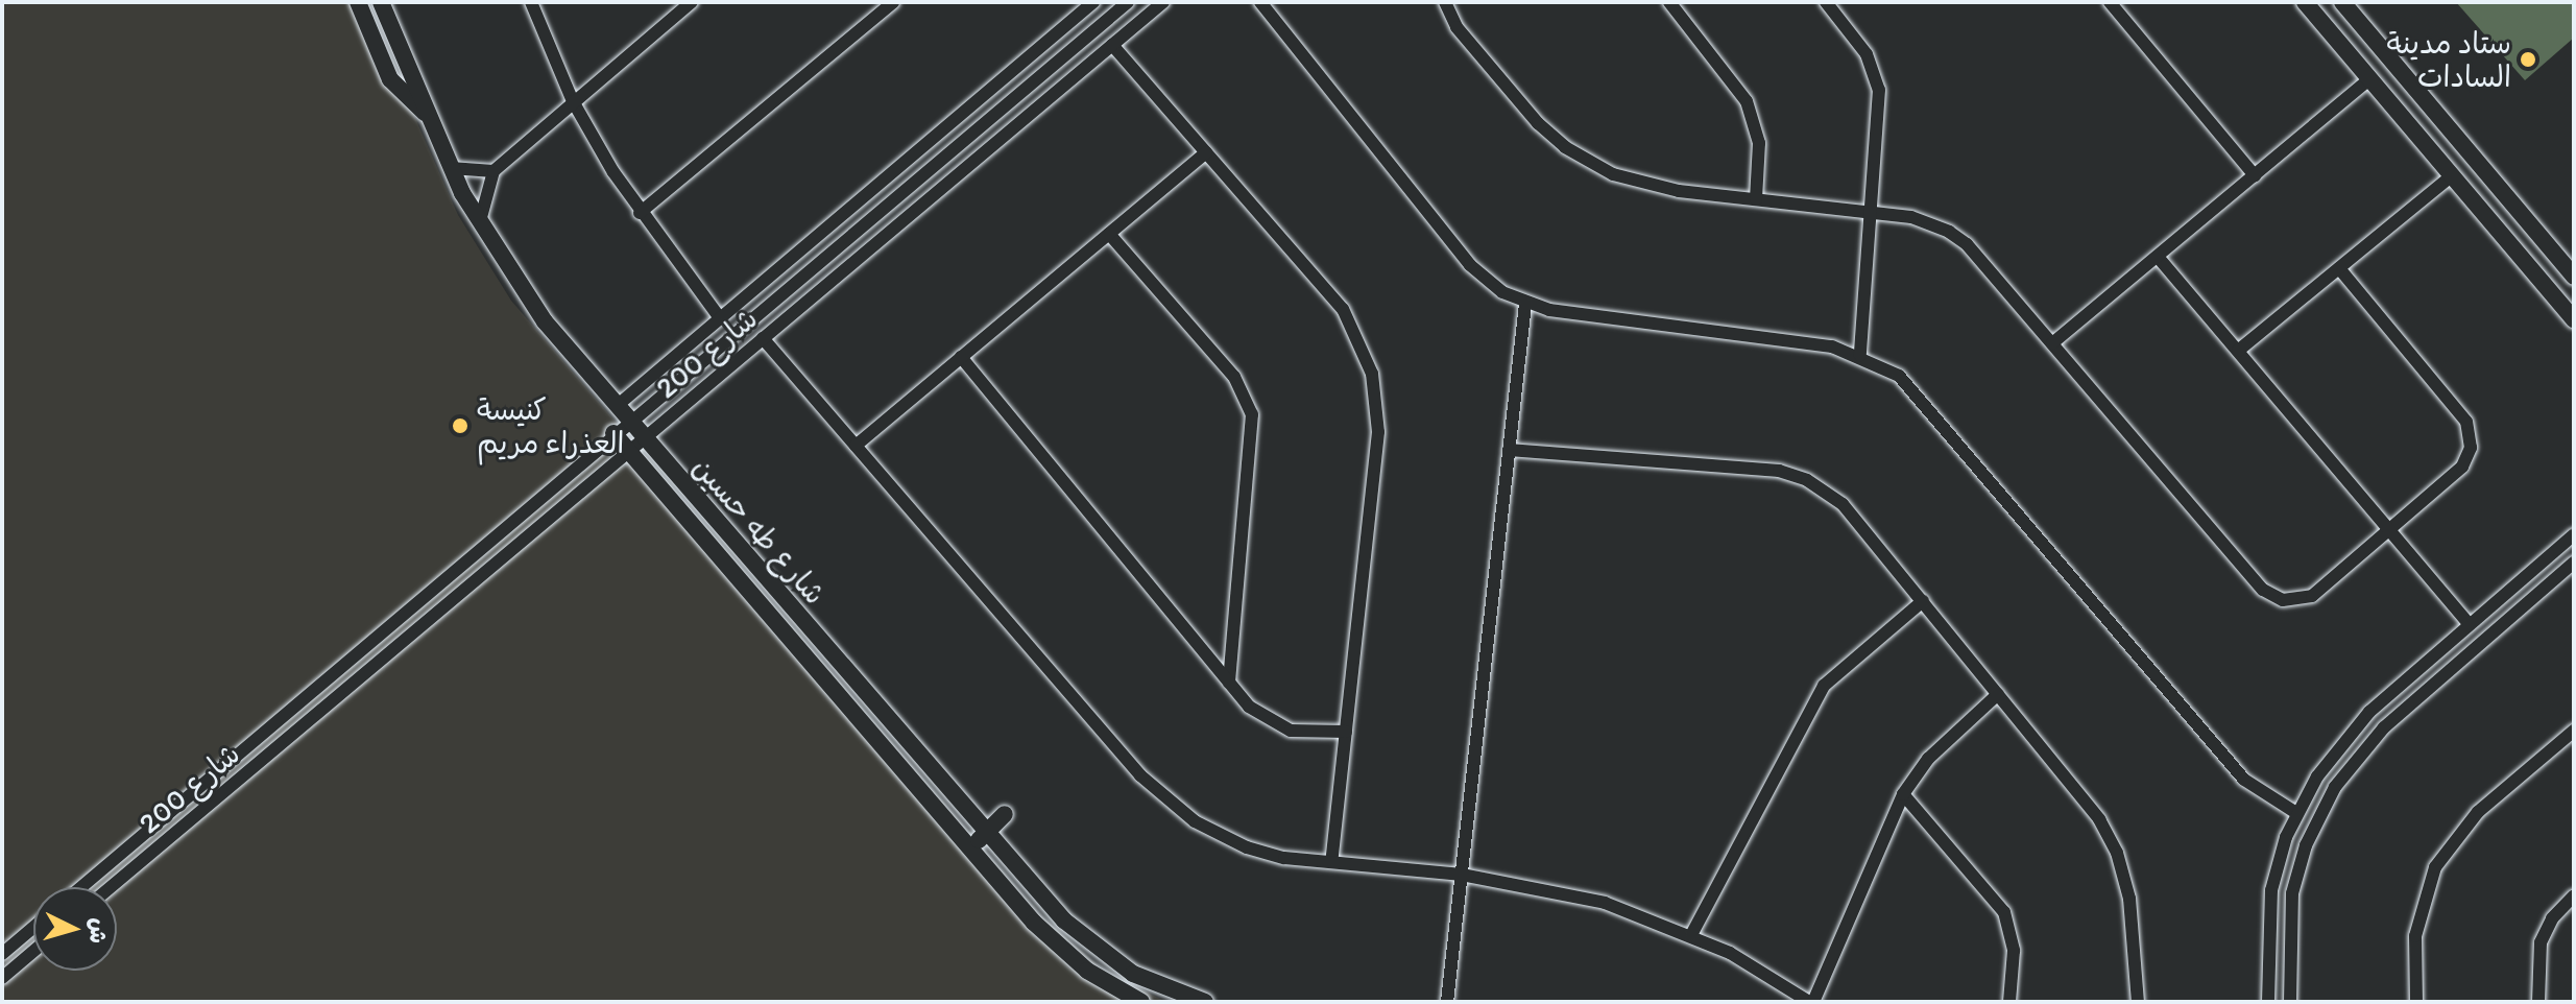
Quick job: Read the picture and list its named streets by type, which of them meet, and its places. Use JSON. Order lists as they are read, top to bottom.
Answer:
{
  "streets": {
    "main road": ["شارع طه حسين"],
    "street": ["شارع 200"]
  },
  "crossings": [
    ["شارع 200", "شارع طه حسين"]
  ],
  "places": ["ستاد مدينة السادات", "كنيسة العذراء مريم"],
  "north": "right"
}
